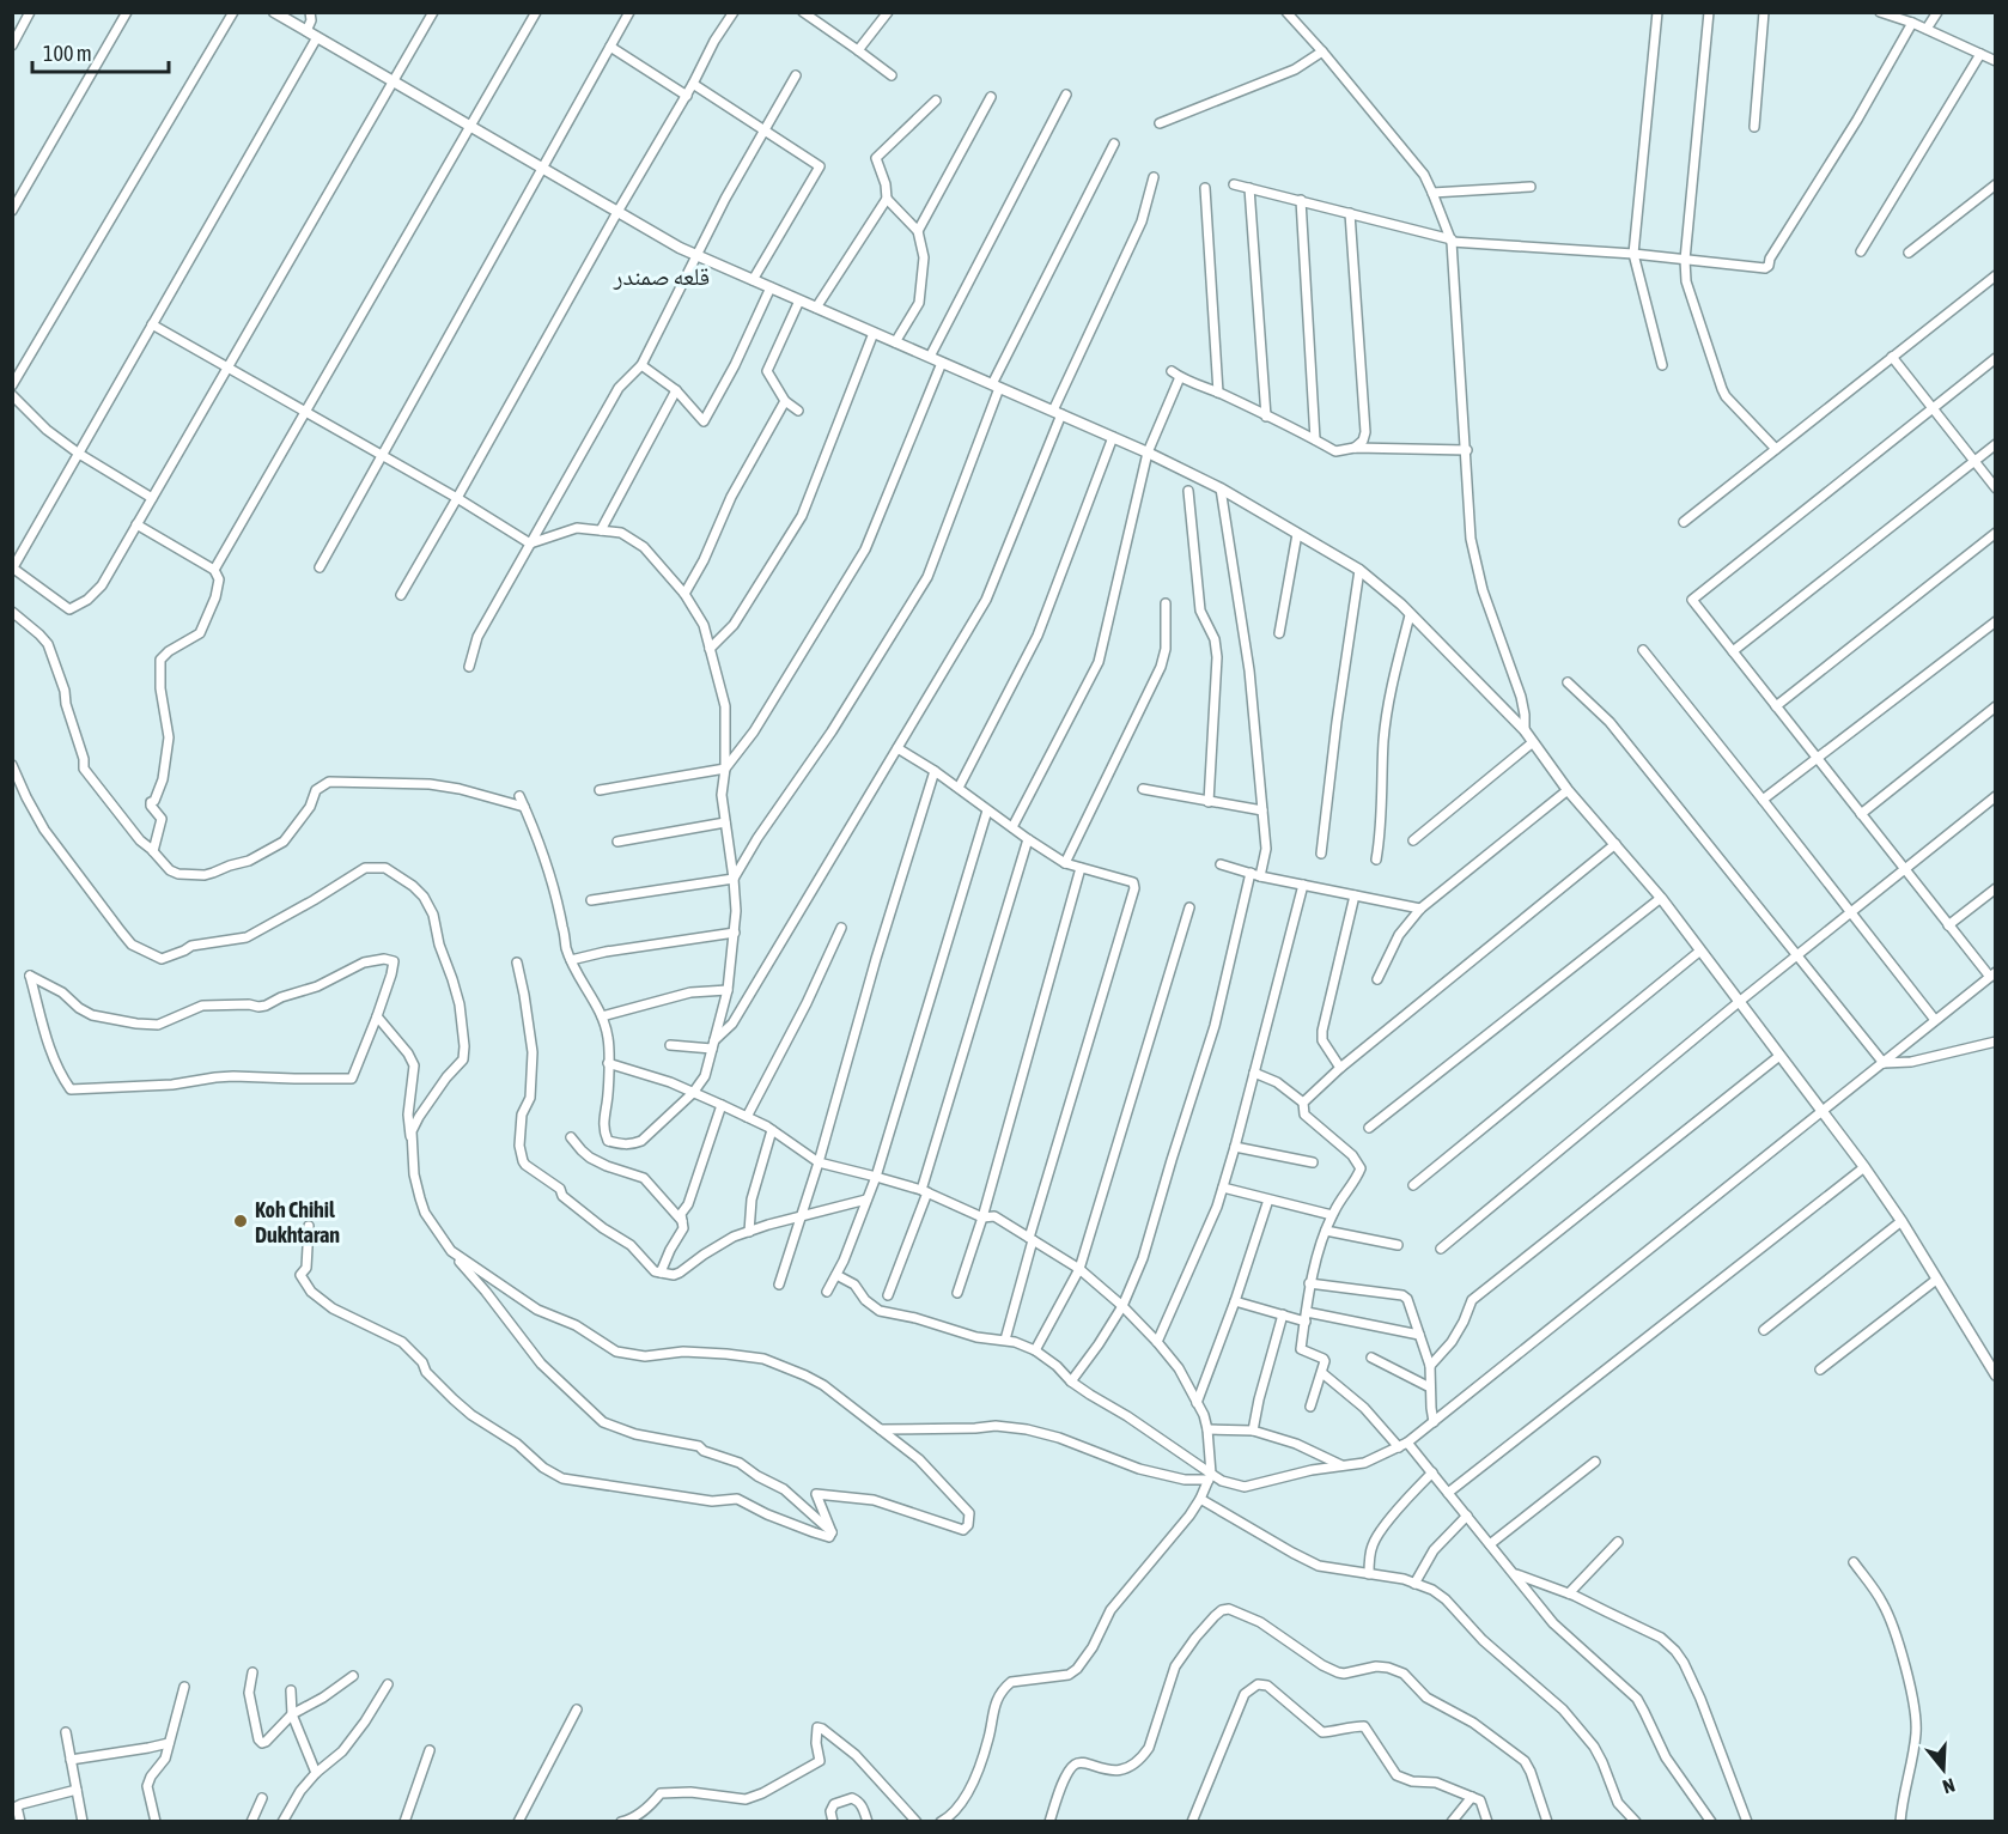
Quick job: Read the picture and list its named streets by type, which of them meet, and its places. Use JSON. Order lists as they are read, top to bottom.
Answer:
{
  "districts": ["قلعه صمندر"],
  "places": ["Koh Chihil Dukhtaran"],
  "scale_bar": "100 m",
  "north": "bottom"
}
